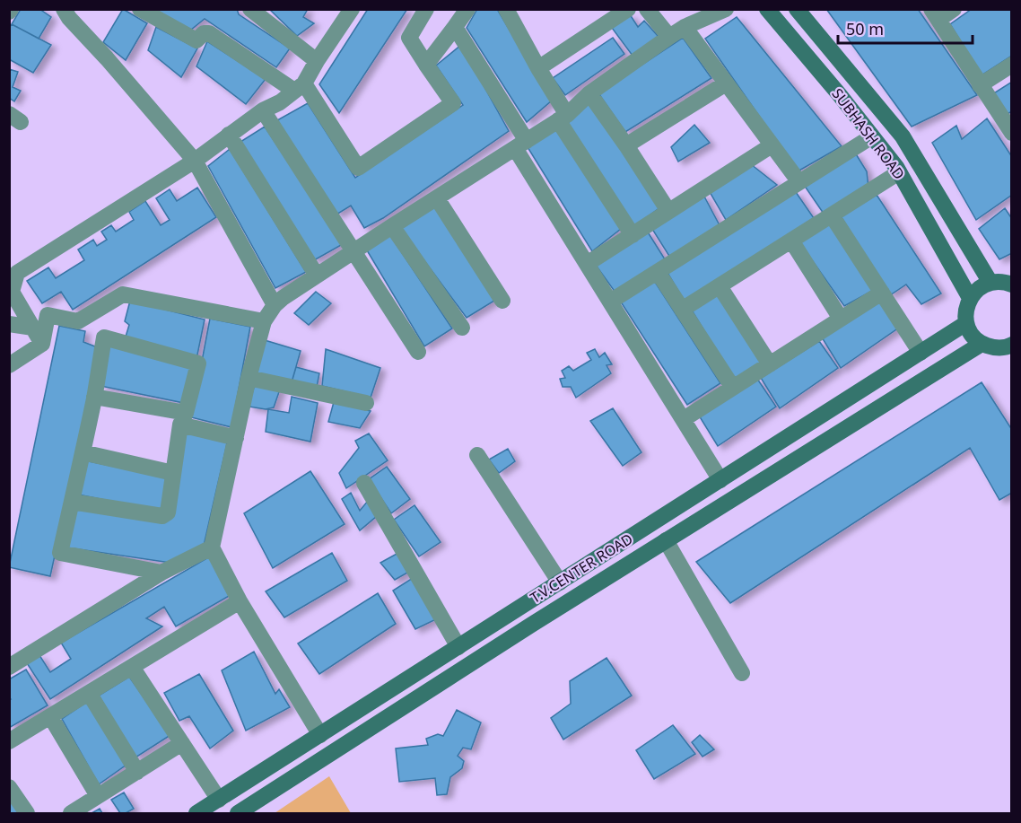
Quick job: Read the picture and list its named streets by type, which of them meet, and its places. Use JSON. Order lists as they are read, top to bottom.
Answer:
{
  "streets": {
    "street": ["SUBHASH ROAD", "T.V.CENTER ROAD"]
  },
  "scale_bar": "50 m"
}
